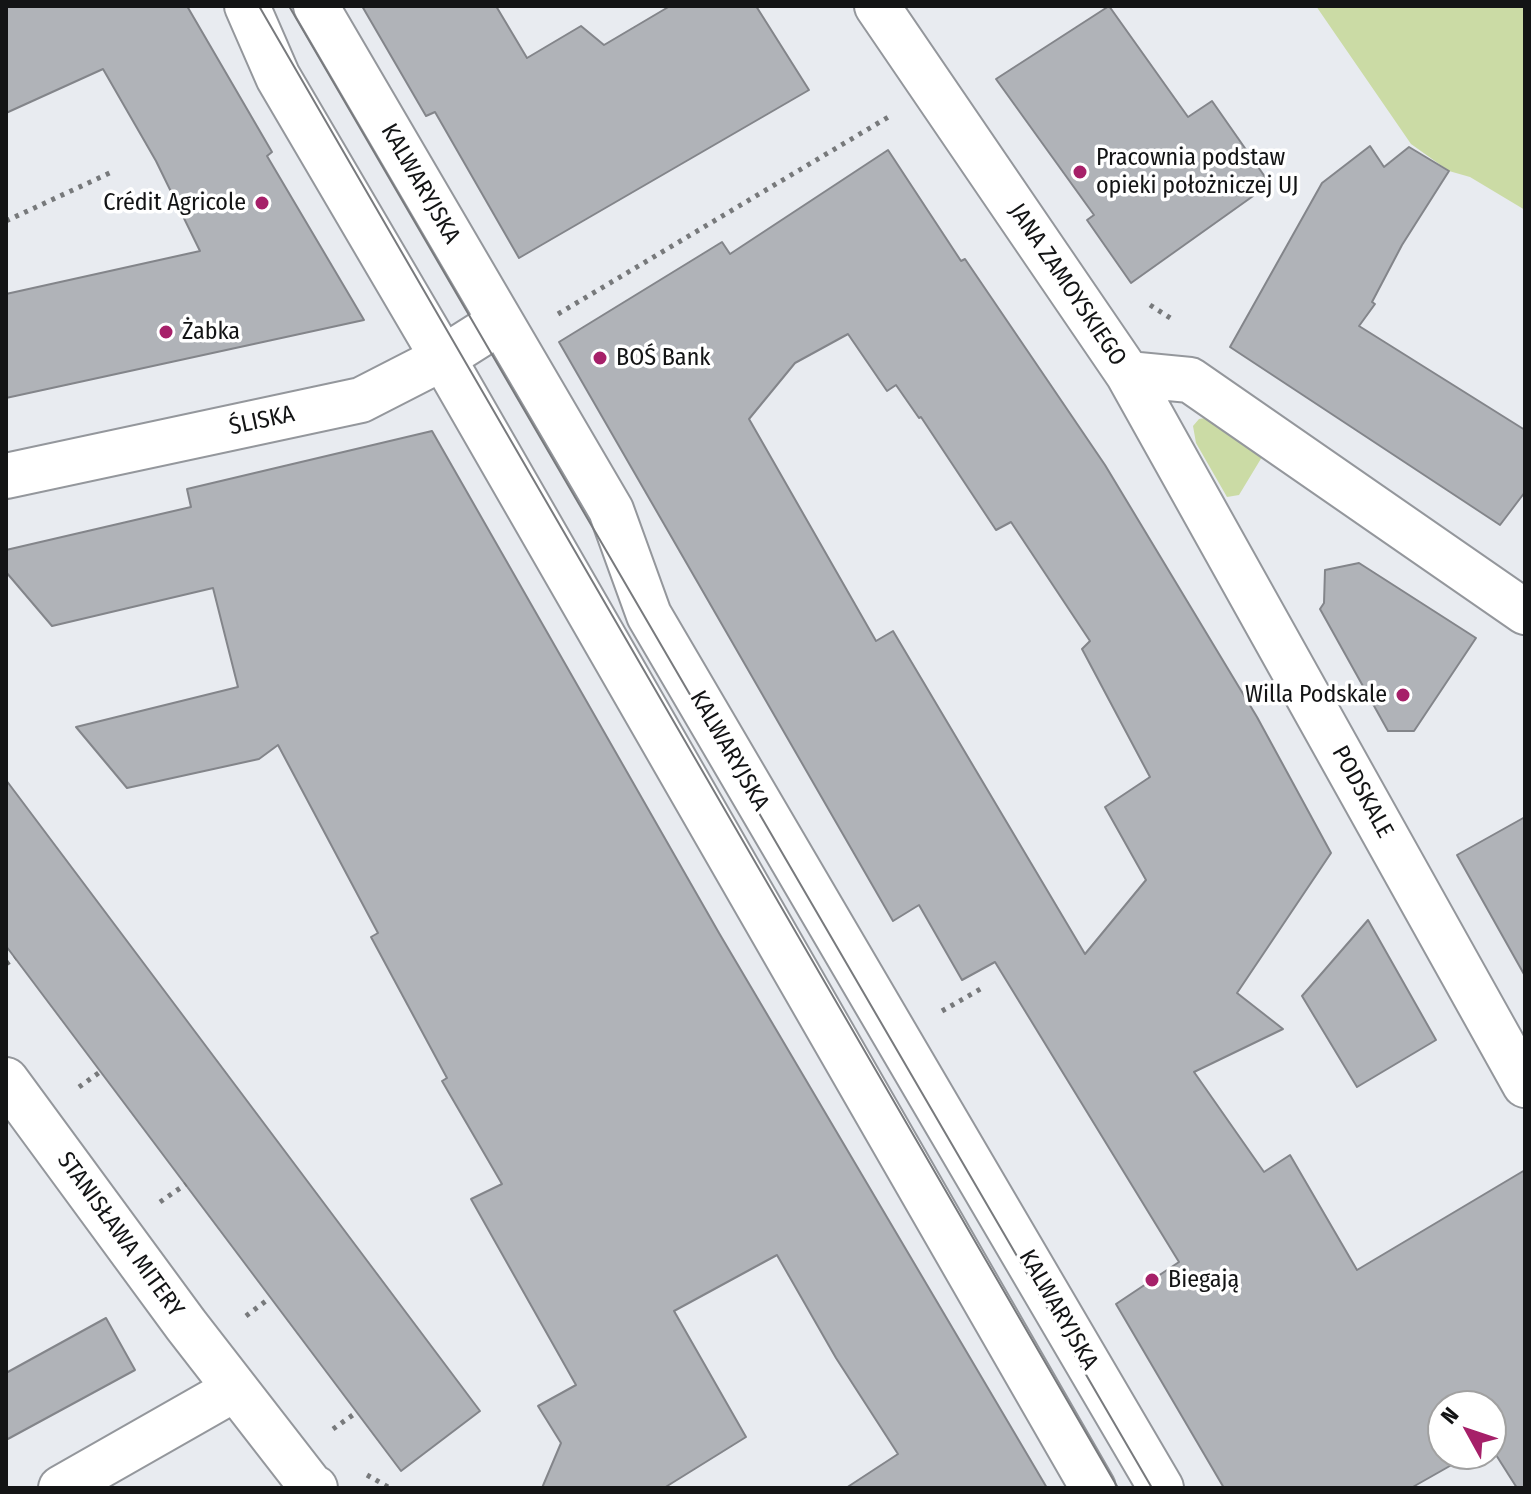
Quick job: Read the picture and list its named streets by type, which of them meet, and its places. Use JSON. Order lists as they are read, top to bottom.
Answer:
{
  "streets": {
    "street": [
      "KALWARYJSKA",
      "JANA ZAMOYSKIEGO",
      "ŚLISKA",
      "PODSKALE",
      "STANISŁAWA MITERY"
    ]
  },
  "crossings": [
    ["KALWARYJSKA", "ŚLISKA"],
    ["JANA ZAMOYSKIEGO", "PODSKALE"]
  ],
  "places": [
    "Pracownia podstaw opieki położniczej UJ",
    "Crédit Agricole",
    "Żabka",
    "BOŚ Bank",
    "Willa Podskale",
    "Biegają"
  ],
  "north": "top left"
}
